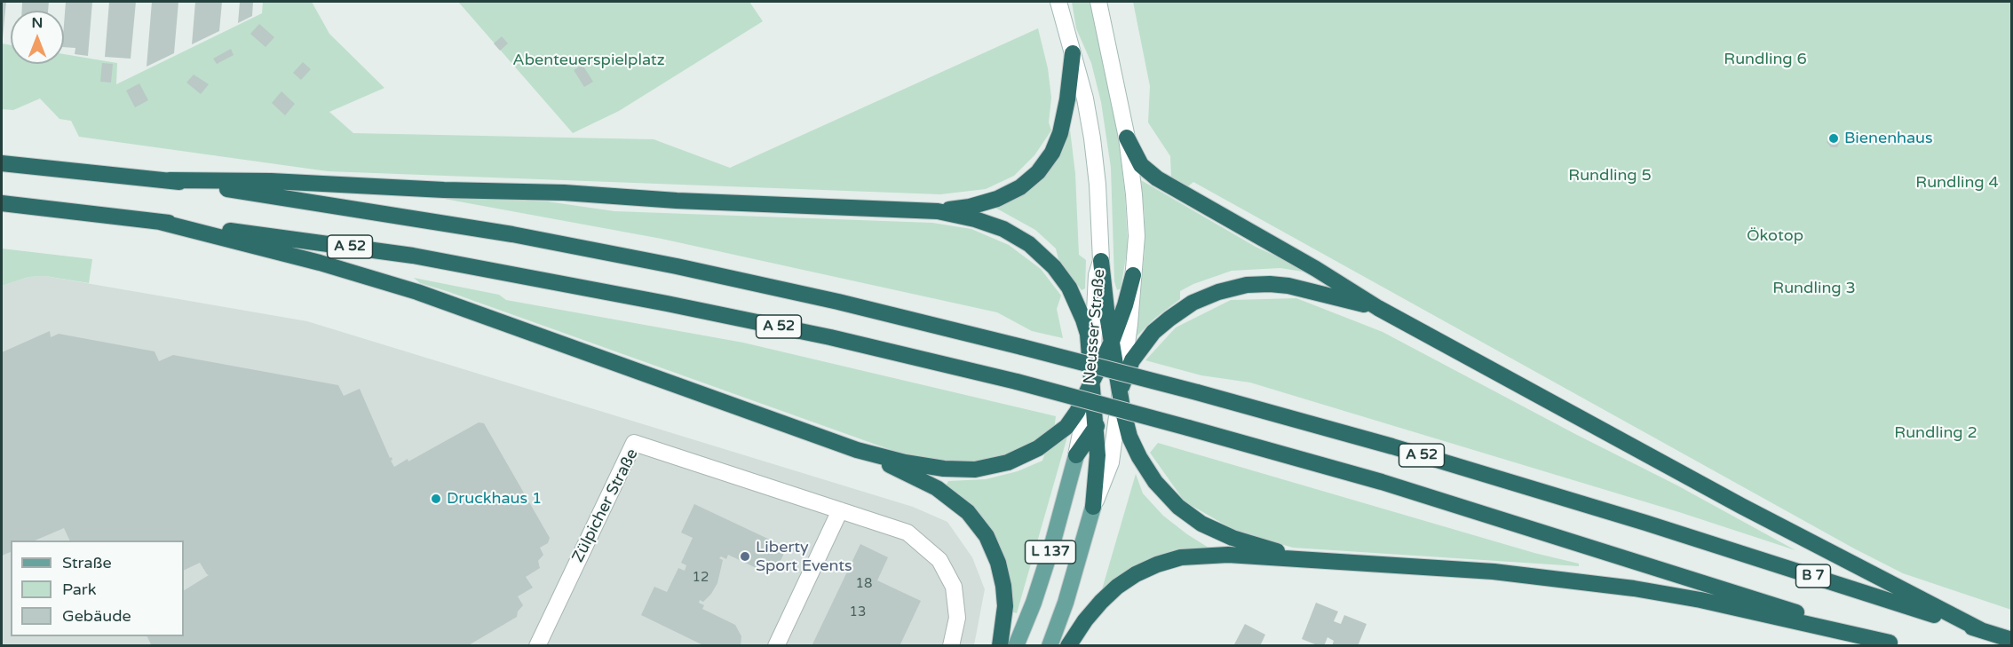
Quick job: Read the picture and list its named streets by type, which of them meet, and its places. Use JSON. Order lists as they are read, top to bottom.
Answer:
{
  "streets": {
    "highway": ["A 52", "B 7"],
    "main road": ["Neusser Straße", "Zülpicher Straße", "L 137"]
  },
  "crossings": [
    ["A 52", "B 7"]
  ],
  "parks": [
    "Rundling 6",
    "Abenteuerspielplatz",
    "Rundling 5",
    "Rundling 4",
    "Ökotop",
    "Rundling 3",
    "Rundling 2"
  ],
  "places": ["Bienenhaus", "Druckhaus 1", "Liberty Sport Events"],
  "house_numbers": ["12", "18", "13"],
  "legend": ["Straße", "Park", "Gebäude"],
  "north": "top"
}
